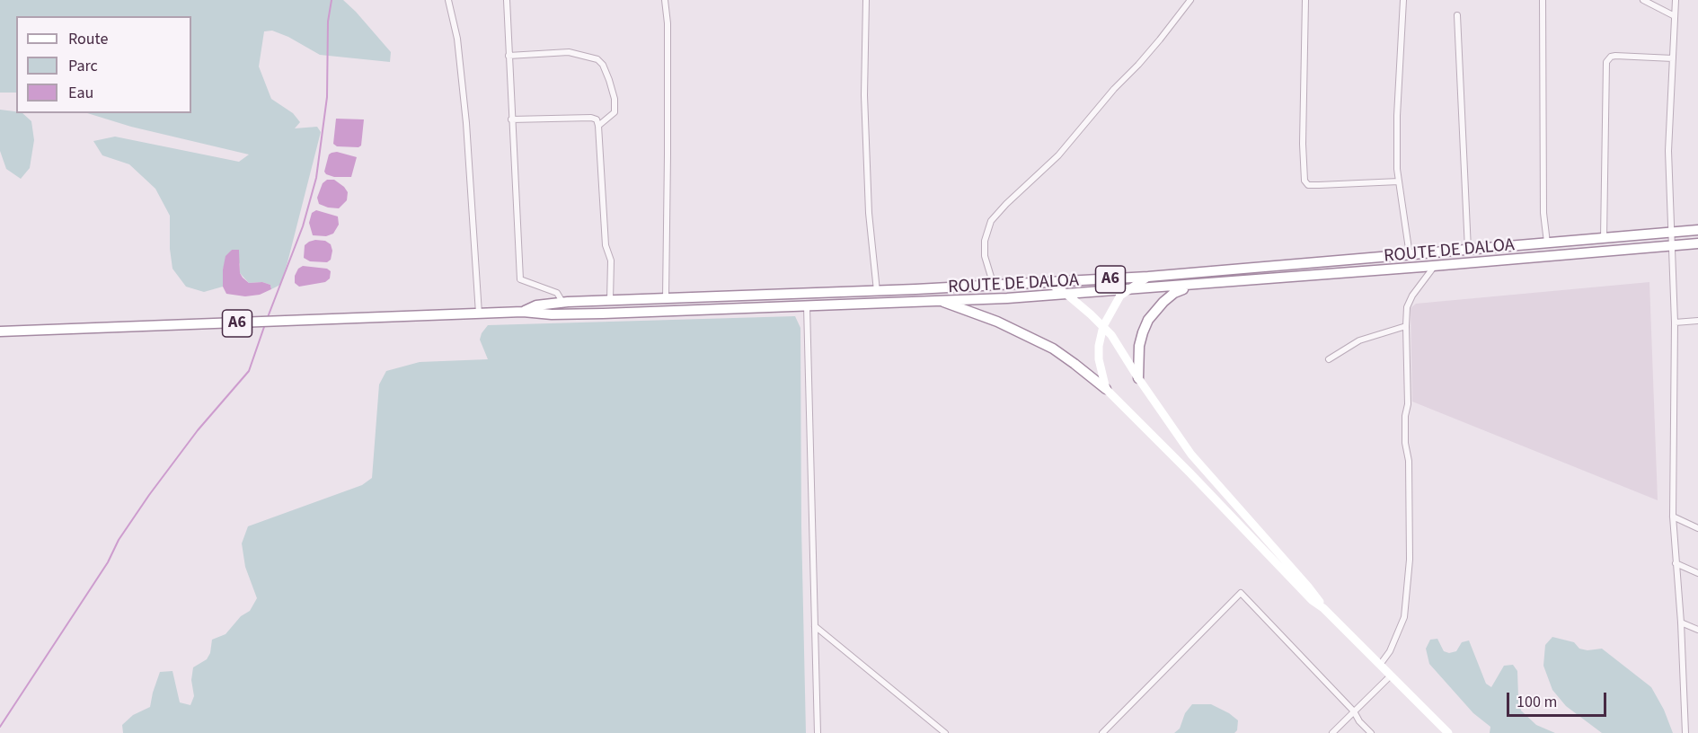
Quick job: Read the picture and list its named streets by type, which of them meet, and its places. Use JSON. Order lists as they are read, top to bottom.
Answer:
{
  "streets": {
    "highway": ["ROUTE DE DALOA", "A6"]
  },
  "crossings": [
    ["ROUTE DE DALOA", "A6"]
  ],
  "legend": ["Route", "Parc", "Eau"],
  "scale_bar": "100 m"
}
